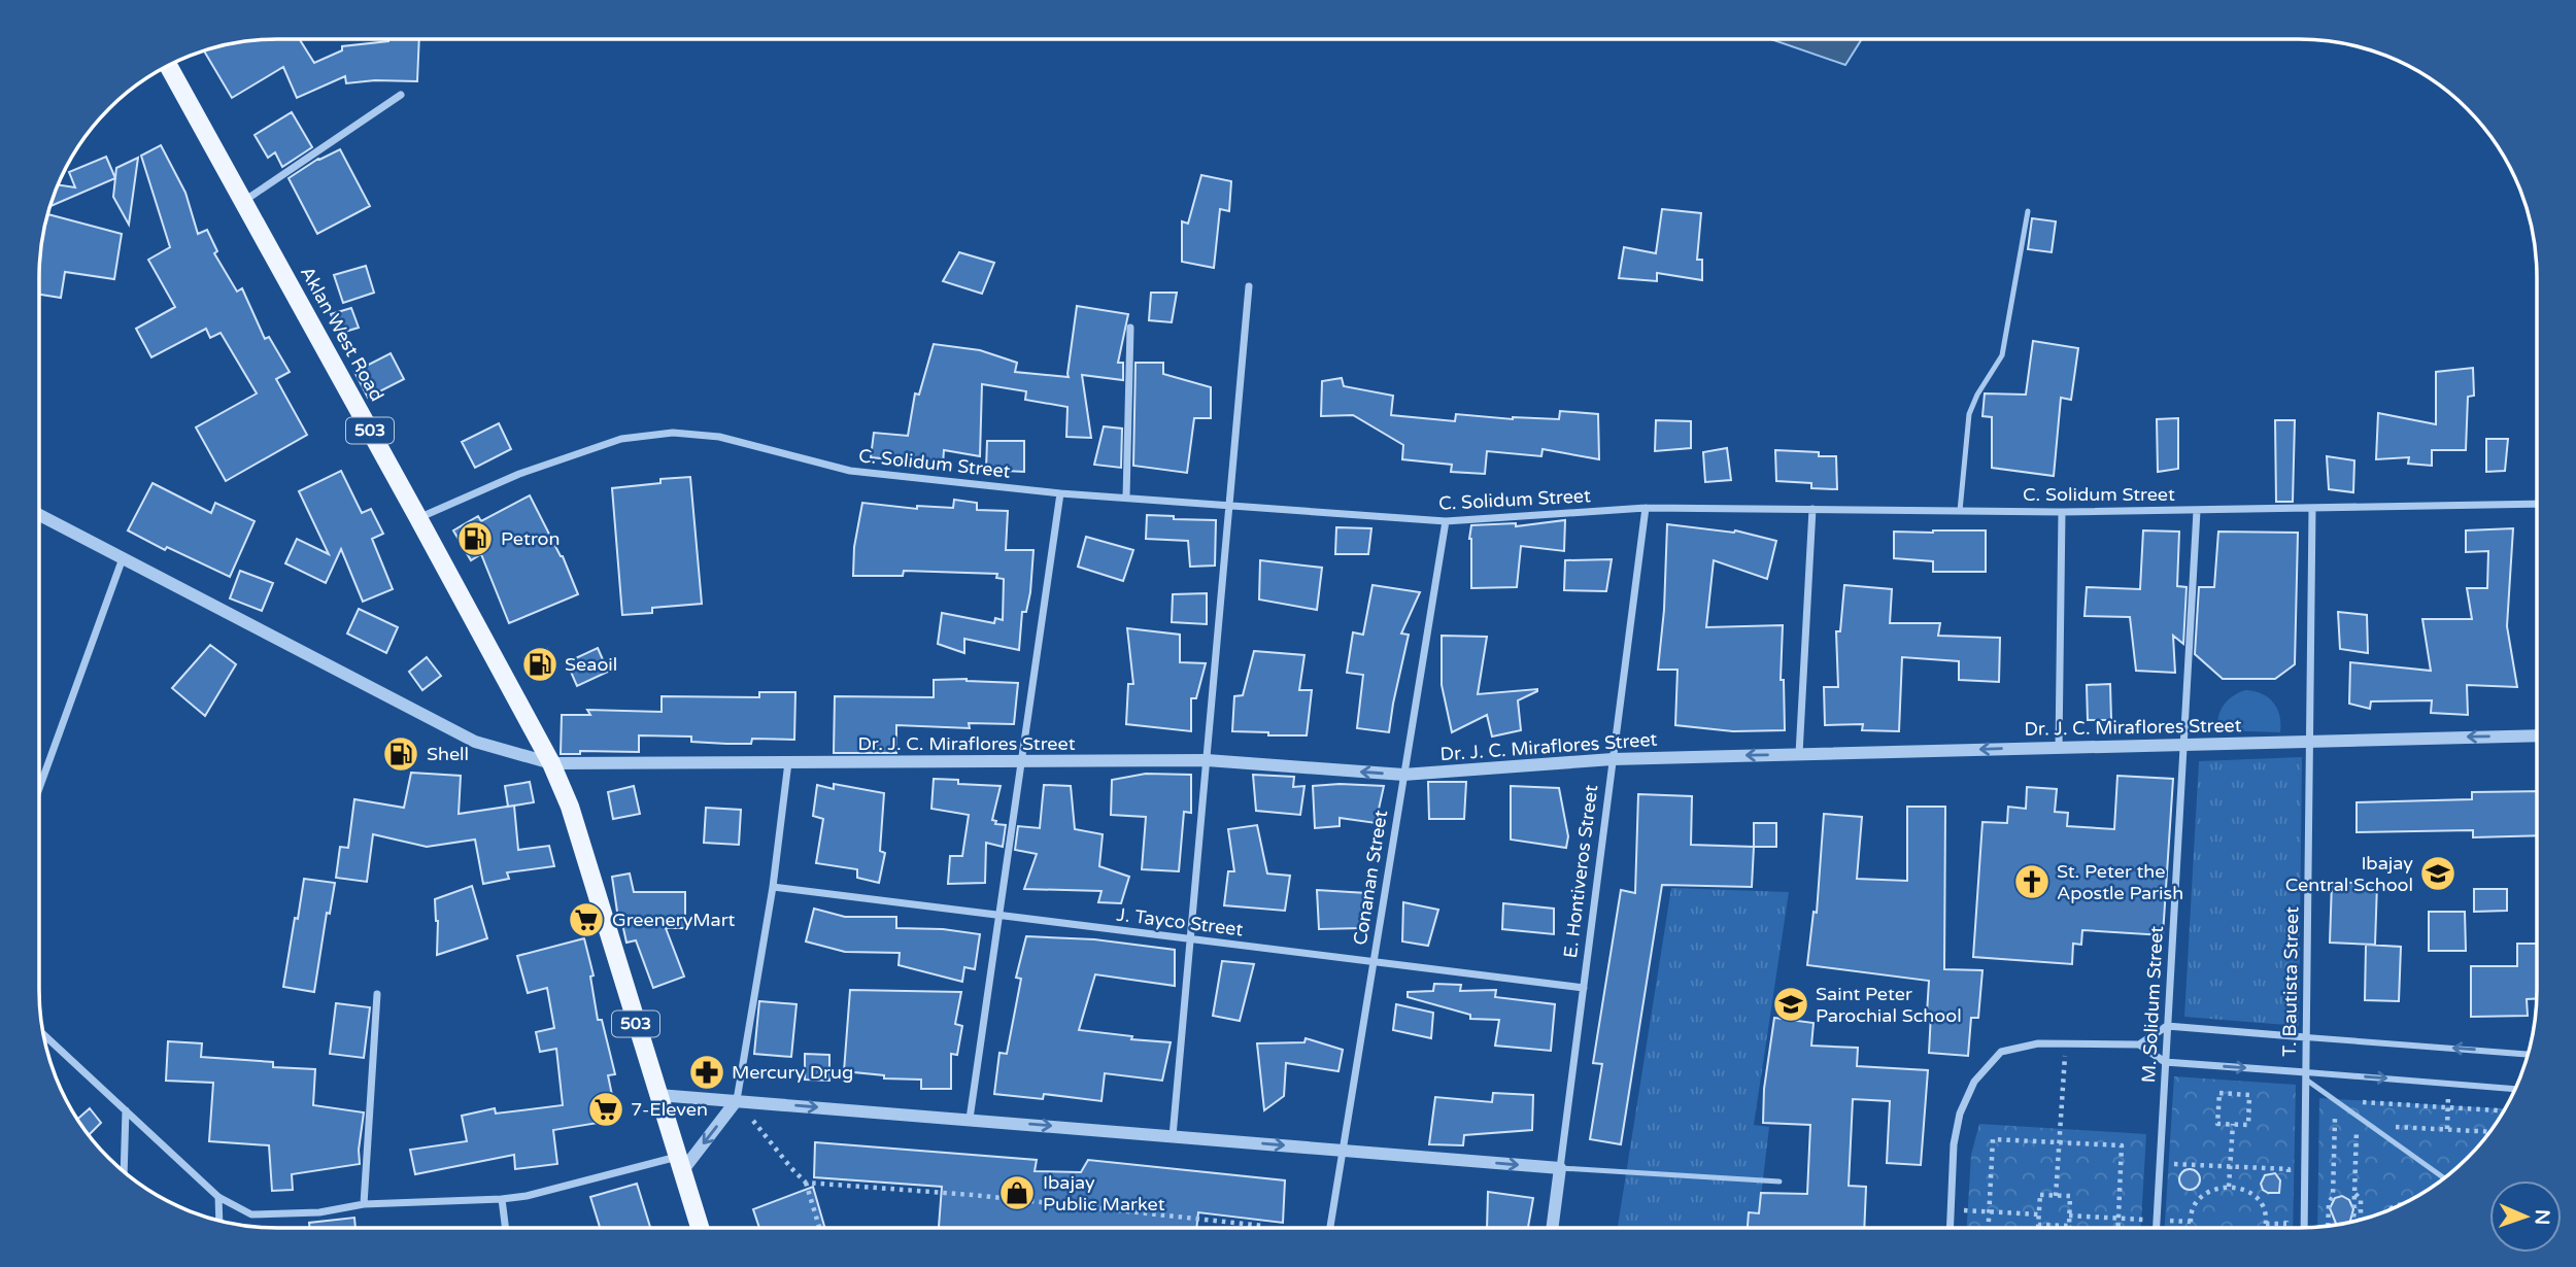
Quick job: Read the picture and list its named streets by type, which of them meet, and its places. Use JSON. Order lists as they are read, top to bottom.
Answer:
{
  "streets": {
    "main road": ["Aklan West Road", "503"],
    "street": [
      "C. Solidum Street",
      "Dr. J. C. Miraflores Street",
      "E. Hontiveros Street",
      "Conanan Street",
      "J. Tayco Street",
      "T. Bautista Street",
      "M. Solidum Street"
    ]
  },
  "crossings": [
    ["Aklan West Road", "C. Solidum Street"],
    ["Aklan West Road", "Dr. J. C. Miraflores Street"],
    ["C. Solidum Street", "E. Hontiveros Street"],
    ["C. Solidum Street", "Conanan Street"],
    ["C. Solidum Street", "T. Bautista Street"],
    ["C. Solidum Street", "M. Solidum Street"],
    ["Dr. J. C. Miraflores Street", "E. Hontiveros Street"],
    ["Dr. J. C. Miraflores Street", "Conanan Street"],
    ["Dr. J. C. Miraflores Street", "T. Bautista Street"],
    ["Dr. J. C. Miraflores Street", "M. Solidum Street"],
    ["E. Hontiveros Street", "J. Tayco Street"],
    ["Conanan Street", "J. Tayco Street"]
  ],
  "places": {
    "fuel station": ["Petron", "Seaoil", "Shell"],
    "school or university": ["Ibajay Central School", "Saint Peter Parochial School"],
    "church": ["St. Peter the Apostle Parish"],
    "supermarket": ["GreeneryMart", "7-Eleven"],
    "pharmacy": ["Mercury Drug"],
    "shop": ["Ibajay Public Market"]
  },
  "north": "right"
}
